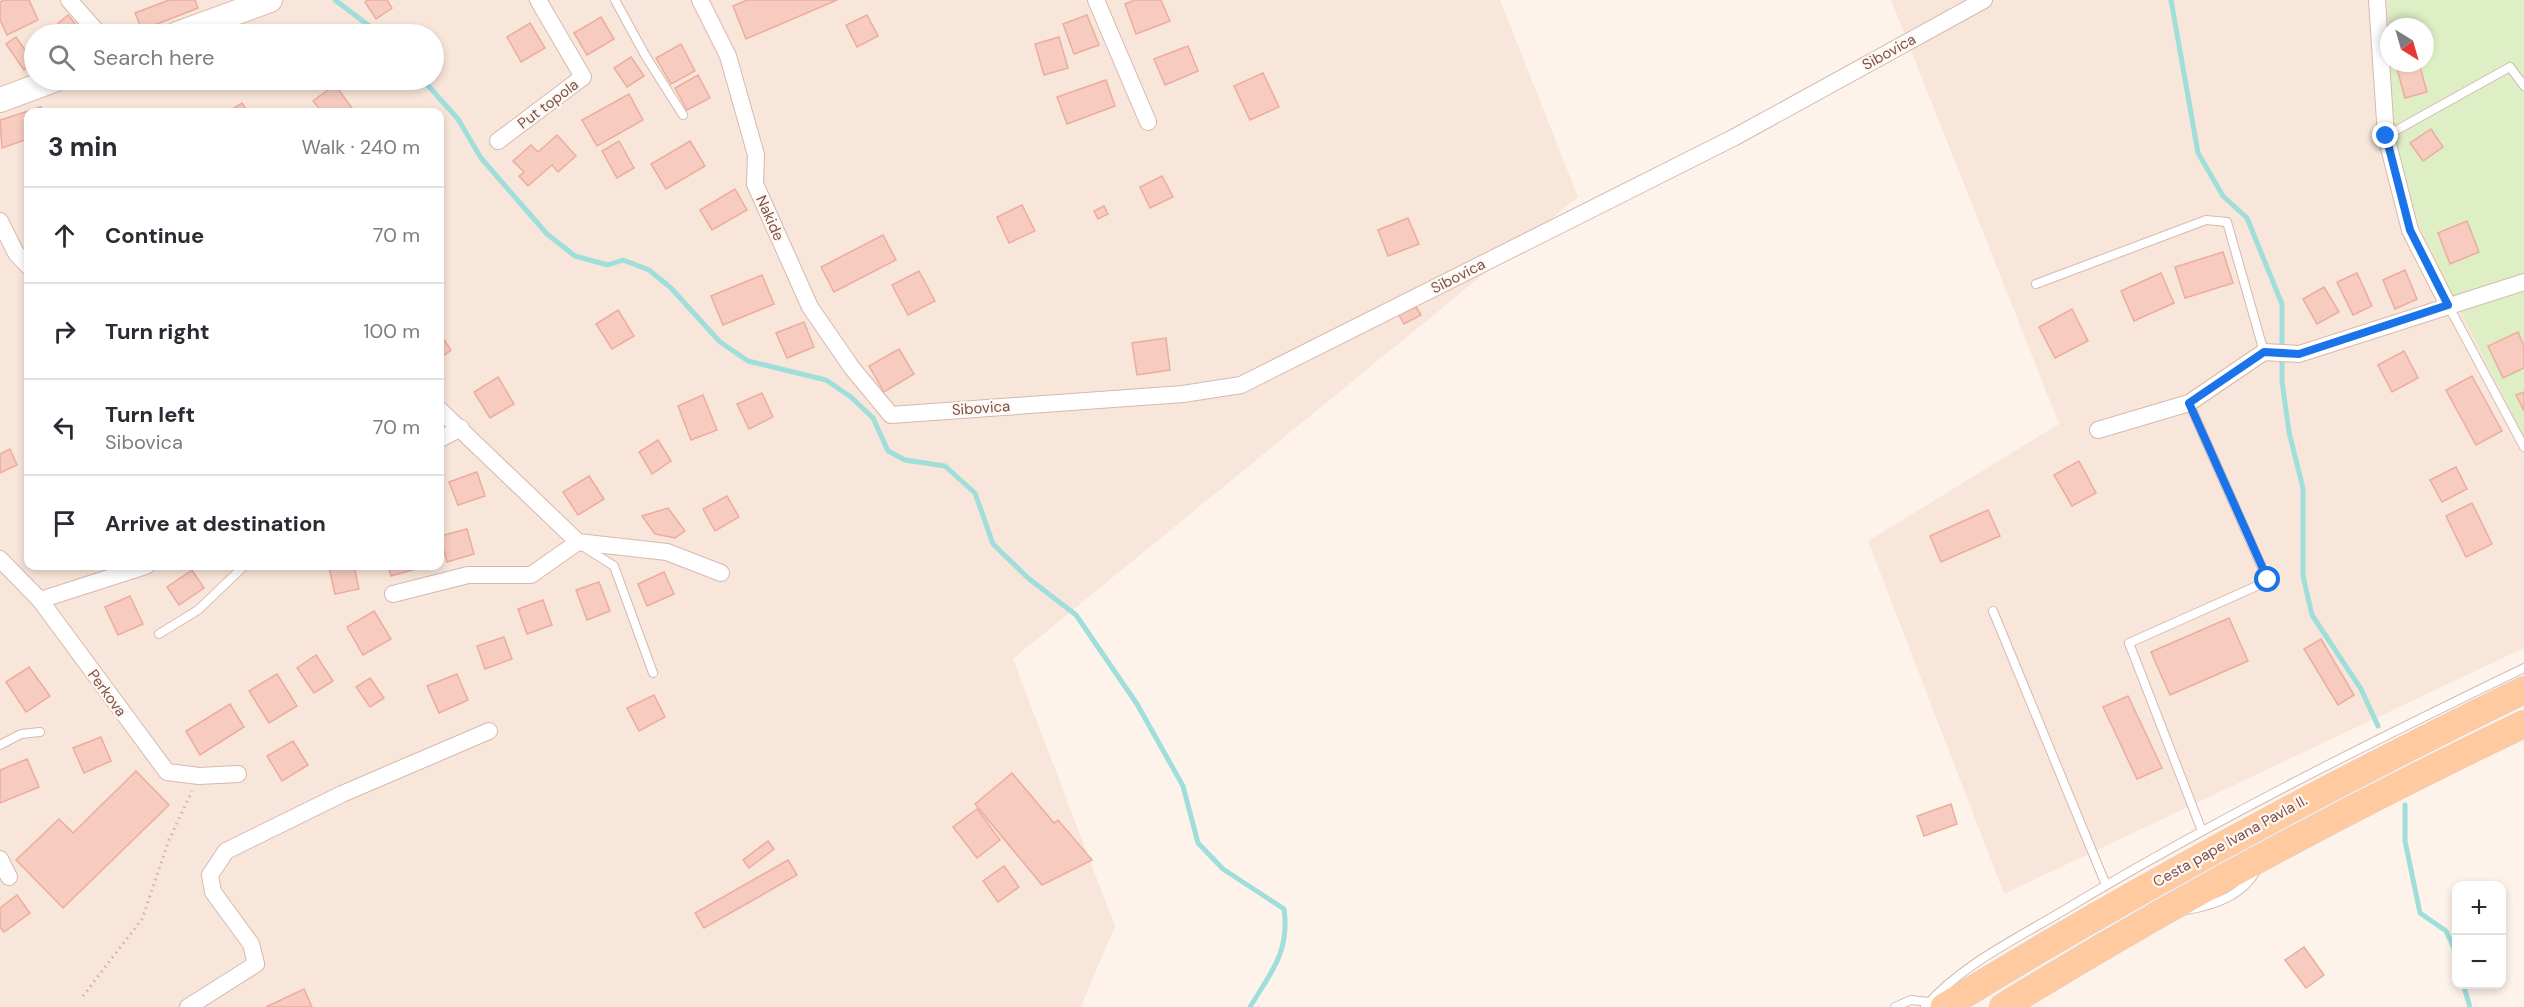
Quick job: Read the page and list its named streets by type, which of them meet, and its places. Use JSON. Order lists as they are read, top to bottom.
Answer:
{
  "streets": {
    "main road": ["Cesta pape Ivana Pavla II."],
    "street": [
      "Sibovica",
      "Put topola",
      "Nakide",
      "Perkova"
    ]
  },
  "crossings": [
    ["Sibovica", "Nakide"]
  ],
  "north": "bottom right",
  "page": {
    "search": "Search here",
    "heading": ["3 min", "Walk · 240 m"],
    "list": [
      ["Continue", "70 m"],
      ["Turn right", "100 m"],
      ["Turn left", "Sibovica", "70 m"],
      "Arrive at destination"
    ],
    "map_buttons": ["+", "−"]
  }
}
